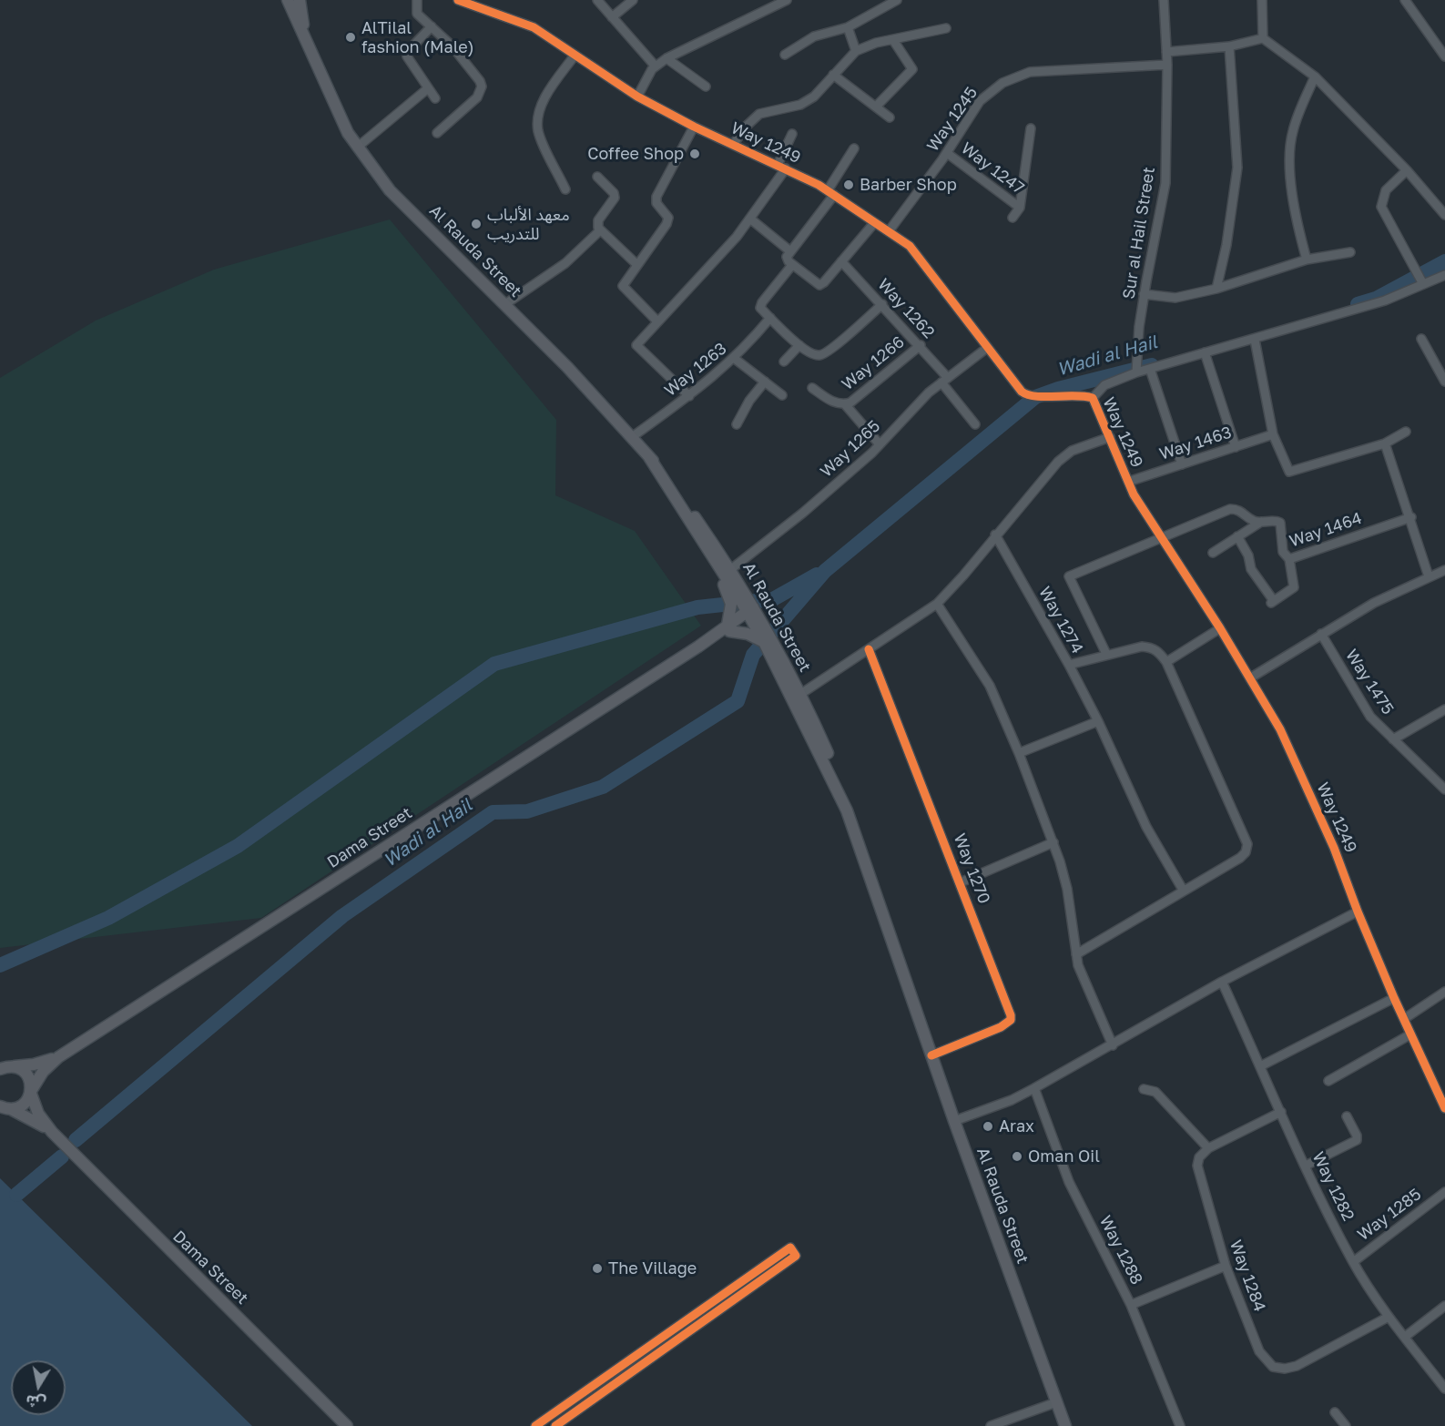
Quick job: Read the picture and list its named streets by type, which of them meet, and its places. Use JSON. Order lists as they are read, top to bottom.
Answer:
{
  "streets": {
    "main road": ["Al Rauda Street", "Dama Street"],
    "street": [
      "Way 1245",
      "Way 1249",
      "Way 1247",
      "Sur al Hail Street",
      "Way 1262",
      "Way 1266",
      "Way 1263",
      "Way 1463",
      "Way 1265",
      "Way 1464",
      "Way 1274",
      "Way 1475",
      "Way 1270",
      "Way 1282",
      "Way 1285",
      "Way 1288",
      "Way 1284"
    ]
  },
  "crossings": [
    ["Way 1245", "Way 1249"],
    ["Way 1245", "Way 1247"],
    ["Way 1245", "Sur al Hail Street"],
    ["Way 1249", "Way 1463"],
    ["Way 1249", "Way 1265"],
    ["Way 1249", "Way 1464"],
    ["Al Rauda Street", "Way 1263"],
    ["Al Rauda Street", "Way 1265"],
    ["Al Rauda Street", "Dama Street"],
    ["Al Rauda Street", "Way 1270"],
    ["Way 1262", "Way 1266"],
    ["Way 1262", "Way 1265"],
    ["Way 1266", "Way 1265"],
    ["Way 1282", "Way 1285"],
    ["Way 1282", "Way 1284"]
  ],
  "water": ["Wadi al Hail"],
  "places": [
    "AlTilal fashion (Male)",
    "Coffee Shop",
    "Barber Shop",
    "معهد الألباب للتدريب",
    "Arax",
    "Oman Oil",
    "The Village"
  ],
  "north": "bottom"
}
